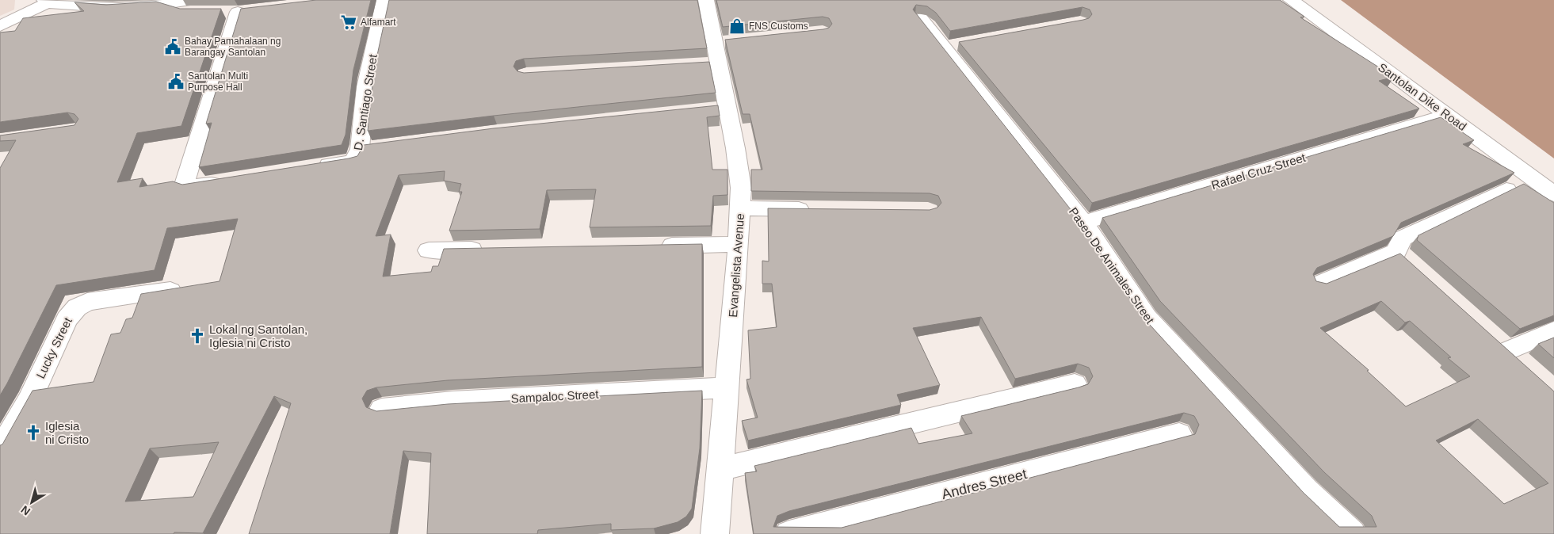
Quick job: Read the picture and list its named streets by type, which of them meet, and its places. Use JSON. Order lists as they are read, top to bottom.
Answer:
{
  "streets": {
    "street": [
      "Santolan Dike Road",
      "D. Santiago Street",
      "Rafael Cruz Street",
      "Evangelista Avenue",
      "Paseo De Animales Street",
      "Lucky Street",
      "Sampaloc Street",
      "Andres Street"
    ]
  },
  "crossings": [
    ["Rafael Cruz Street", "Paseo De Animales Street"],
    ["Evangelista Avenue", "Sampaloc Street"]
  ],
  "places": {
    "supermarket": ["Alfamart"],
    "shop": ["FNS Customs"],
    "public building": ["Bahay Pamahalaan ng Barangay Santolan", "Santolan Multi Purpose Hall"],
    "church": ["Lokal ng Santolan, Iglesia ni Cristo", "Iglesia ni Cristo"]
  },
  "north": "bottom left"
}
